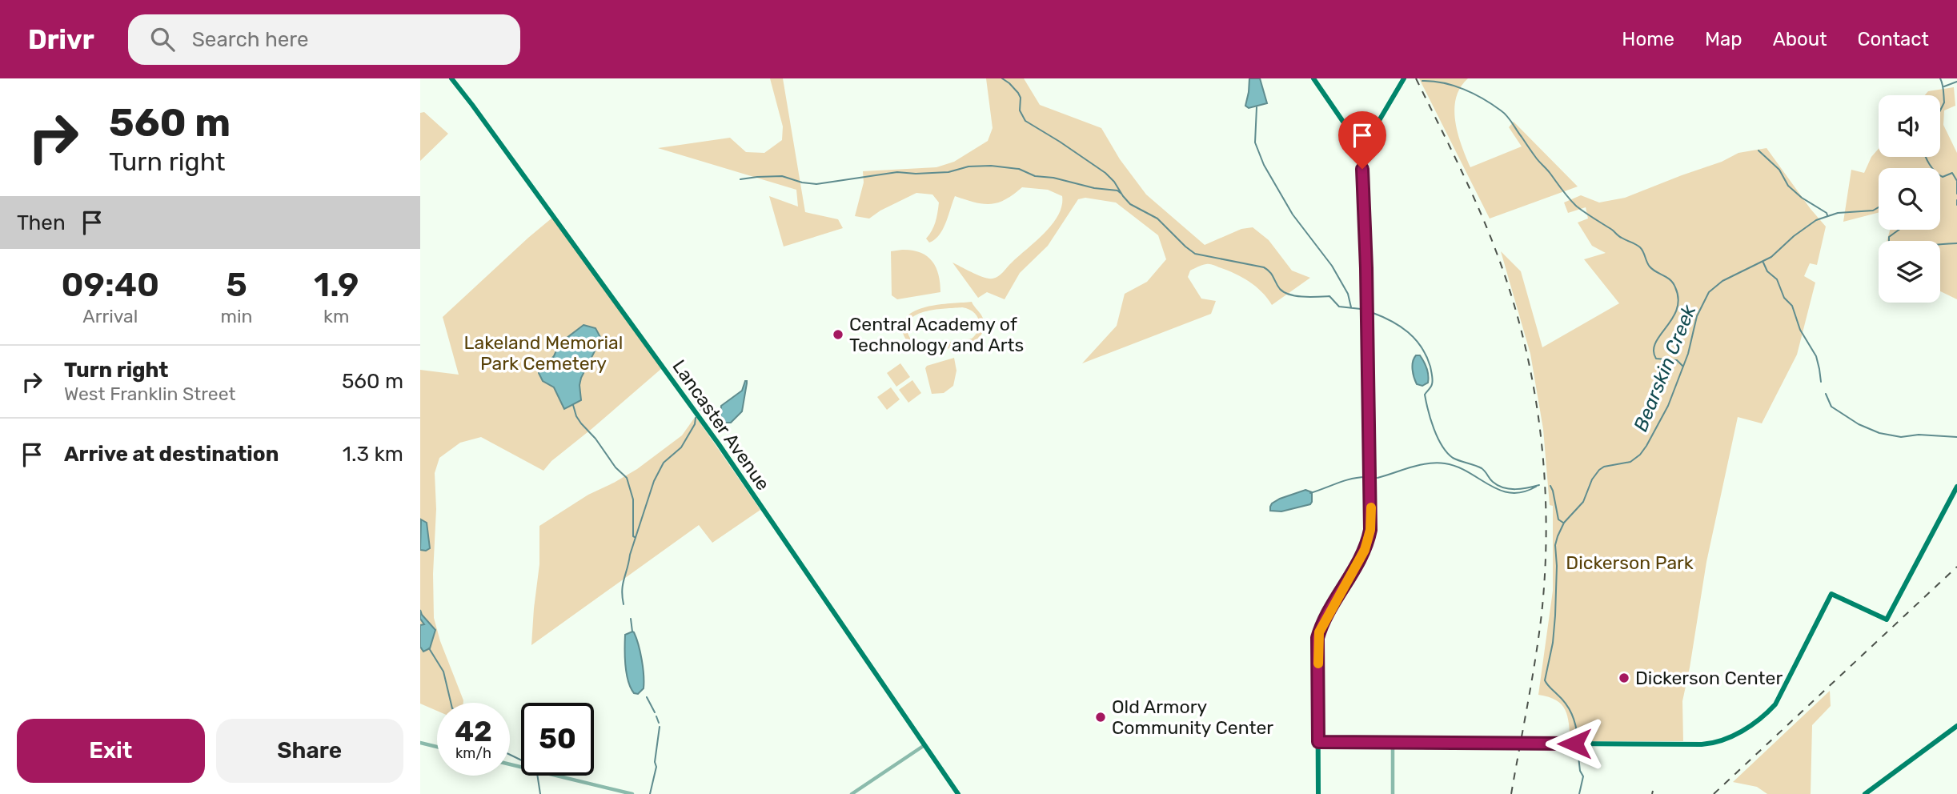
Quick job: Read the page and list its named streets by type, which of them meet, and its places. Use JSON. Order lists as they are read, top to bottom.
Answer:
{
  "streets": {
    "main road": ["Lancaster Avenue"]
  },
  "water": ["Bearskin Creek"],
  "parks": ["Lakeland Memorial Park Cemetery", "Dickerson Park"],
  "places": ["Central Academy of Technology and Arts", "Dickerson Center", "Old Armory Community Center"],
  "page": {
    "header": "Drivr",
    "search": "Search here",
    "nav": [
      "Home",
      "Map",
      "About",
      "Contact"
    ],
    "turn": ["560 m", "Turn right"],
    "then": "Then",
    "eta": [
      "09:40",
      "Arrival",
      "5",
      "min",
      "1.9",
      "km"
    ],
    "list": [
      {
        "name": "Turn right",
        "note": "West Franklin Street",
        "value": "560 m"
      },
      {
        "name": "Arrive at destination",
        "value": "1.3 km"
      }
    ],
    "speed": "42 km/h",
    "limit": "50",
    "buttons": ["Exit", "Share"]
  }
}
